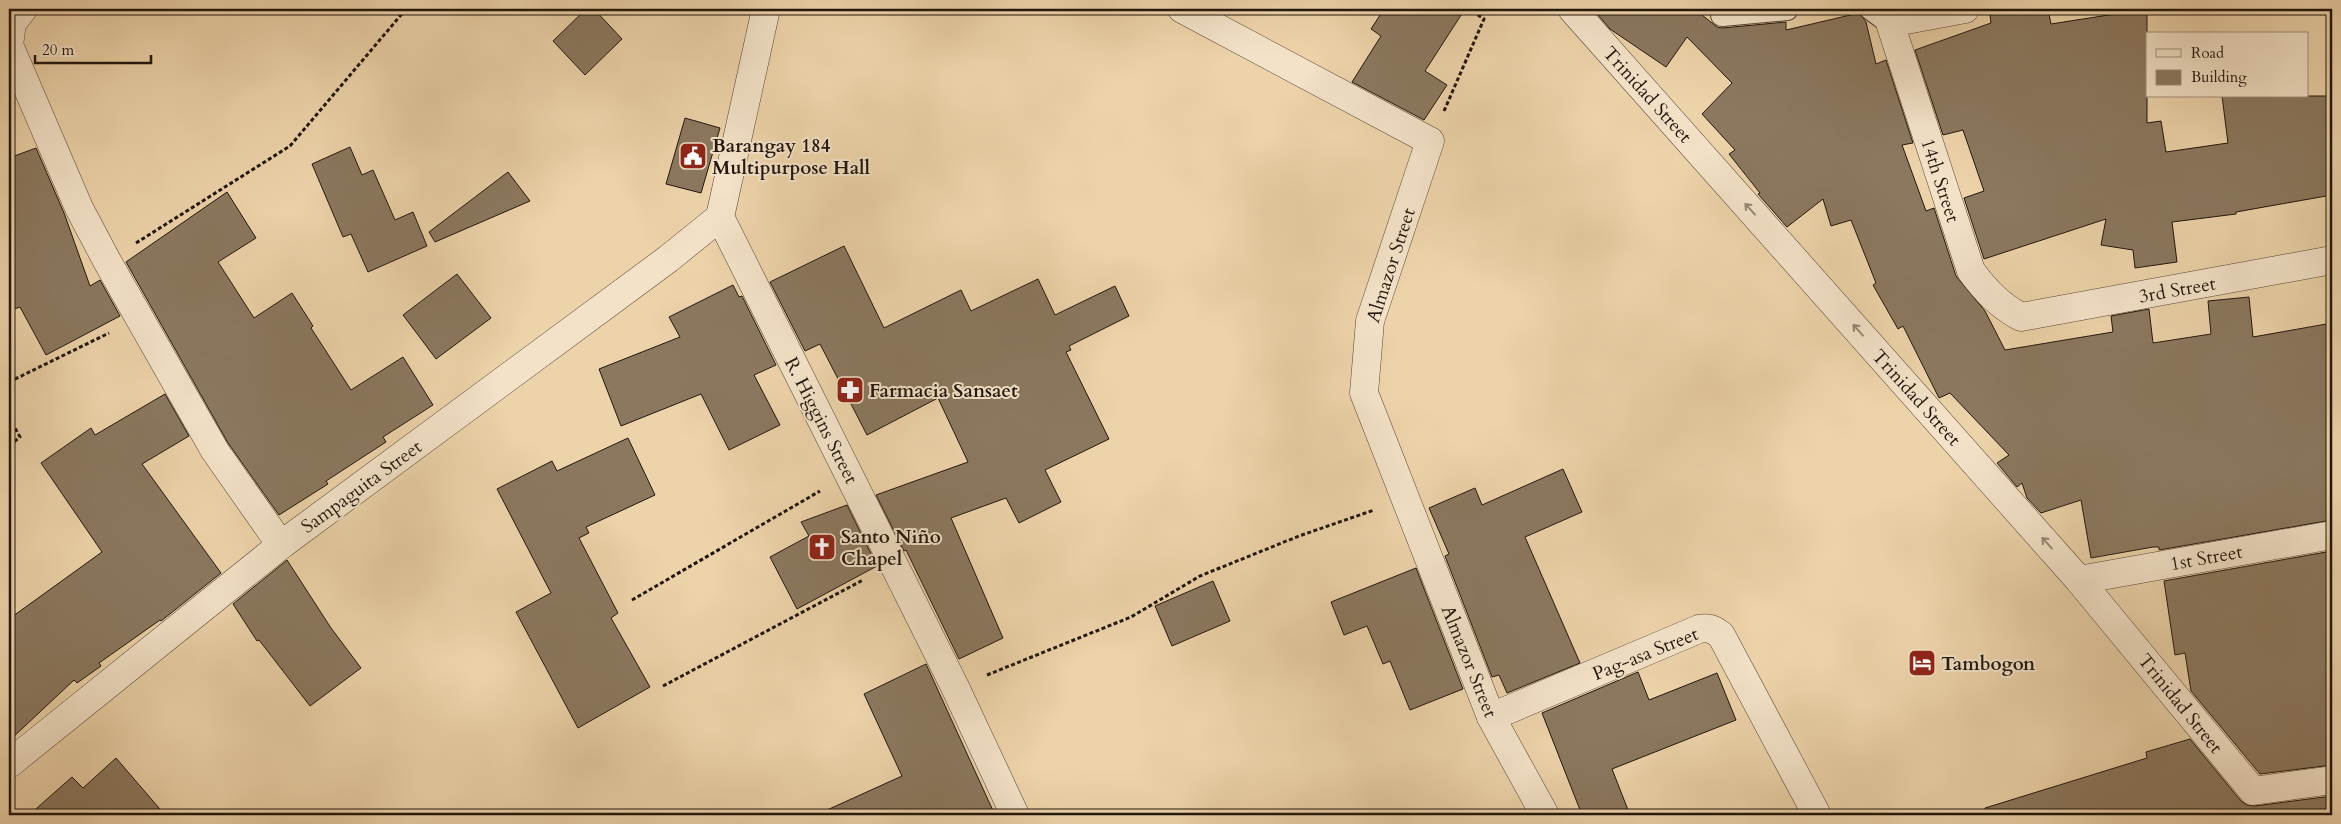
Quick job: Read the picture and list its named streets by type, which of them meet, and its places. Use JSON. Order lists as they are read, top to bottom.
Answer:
{
  "streets": {
    "street": [
      "Trinidad Street",
      "14th Street",
      "Almazor Street",
      "3rd Street",
      "R. Higgins Street",
      "Sampaguita Street",
      "1st Street",
      "Pag-asa Street"
    ]
  },
  "crossings": [
    ["Trinidad Street", "1st Street"],
    ["14th Street", "3rd Street"],
    ["Almazor Street", "Pag-asa Street"],
    ["R. Higgins Street", "Sampaguita Street"]
  ],
  "one_way": ["Trinidad Street"],
  "places": {
    "public building": ["Barangay 184 Multipurpose Hall"],
    "pharmacy": ["Farmacia Sansaet"],
    "church": ["Santo Niño Chapel"],
    "hotel": ["Tambogon"]
  },
  "legend": ["Road", "Building"],
  "scale_bar": "20 m"
}
